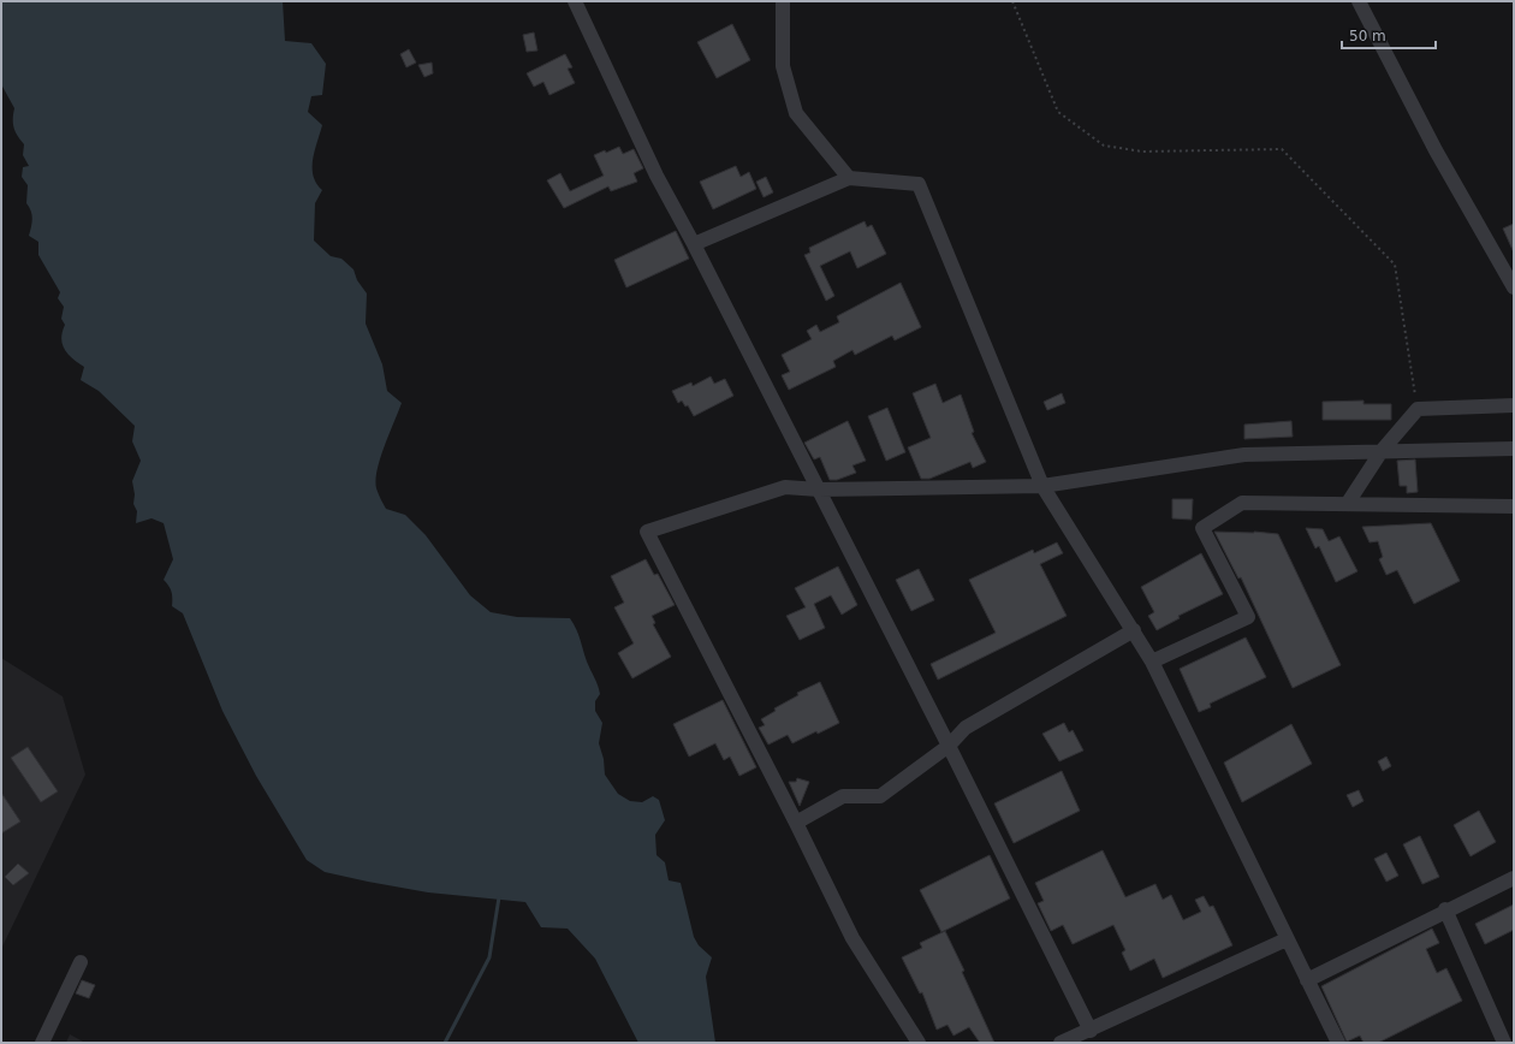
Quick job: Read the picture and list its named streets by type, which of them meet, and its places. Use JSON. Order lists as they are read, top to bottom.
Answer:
{
  "scale_bar": "50 m"
}
